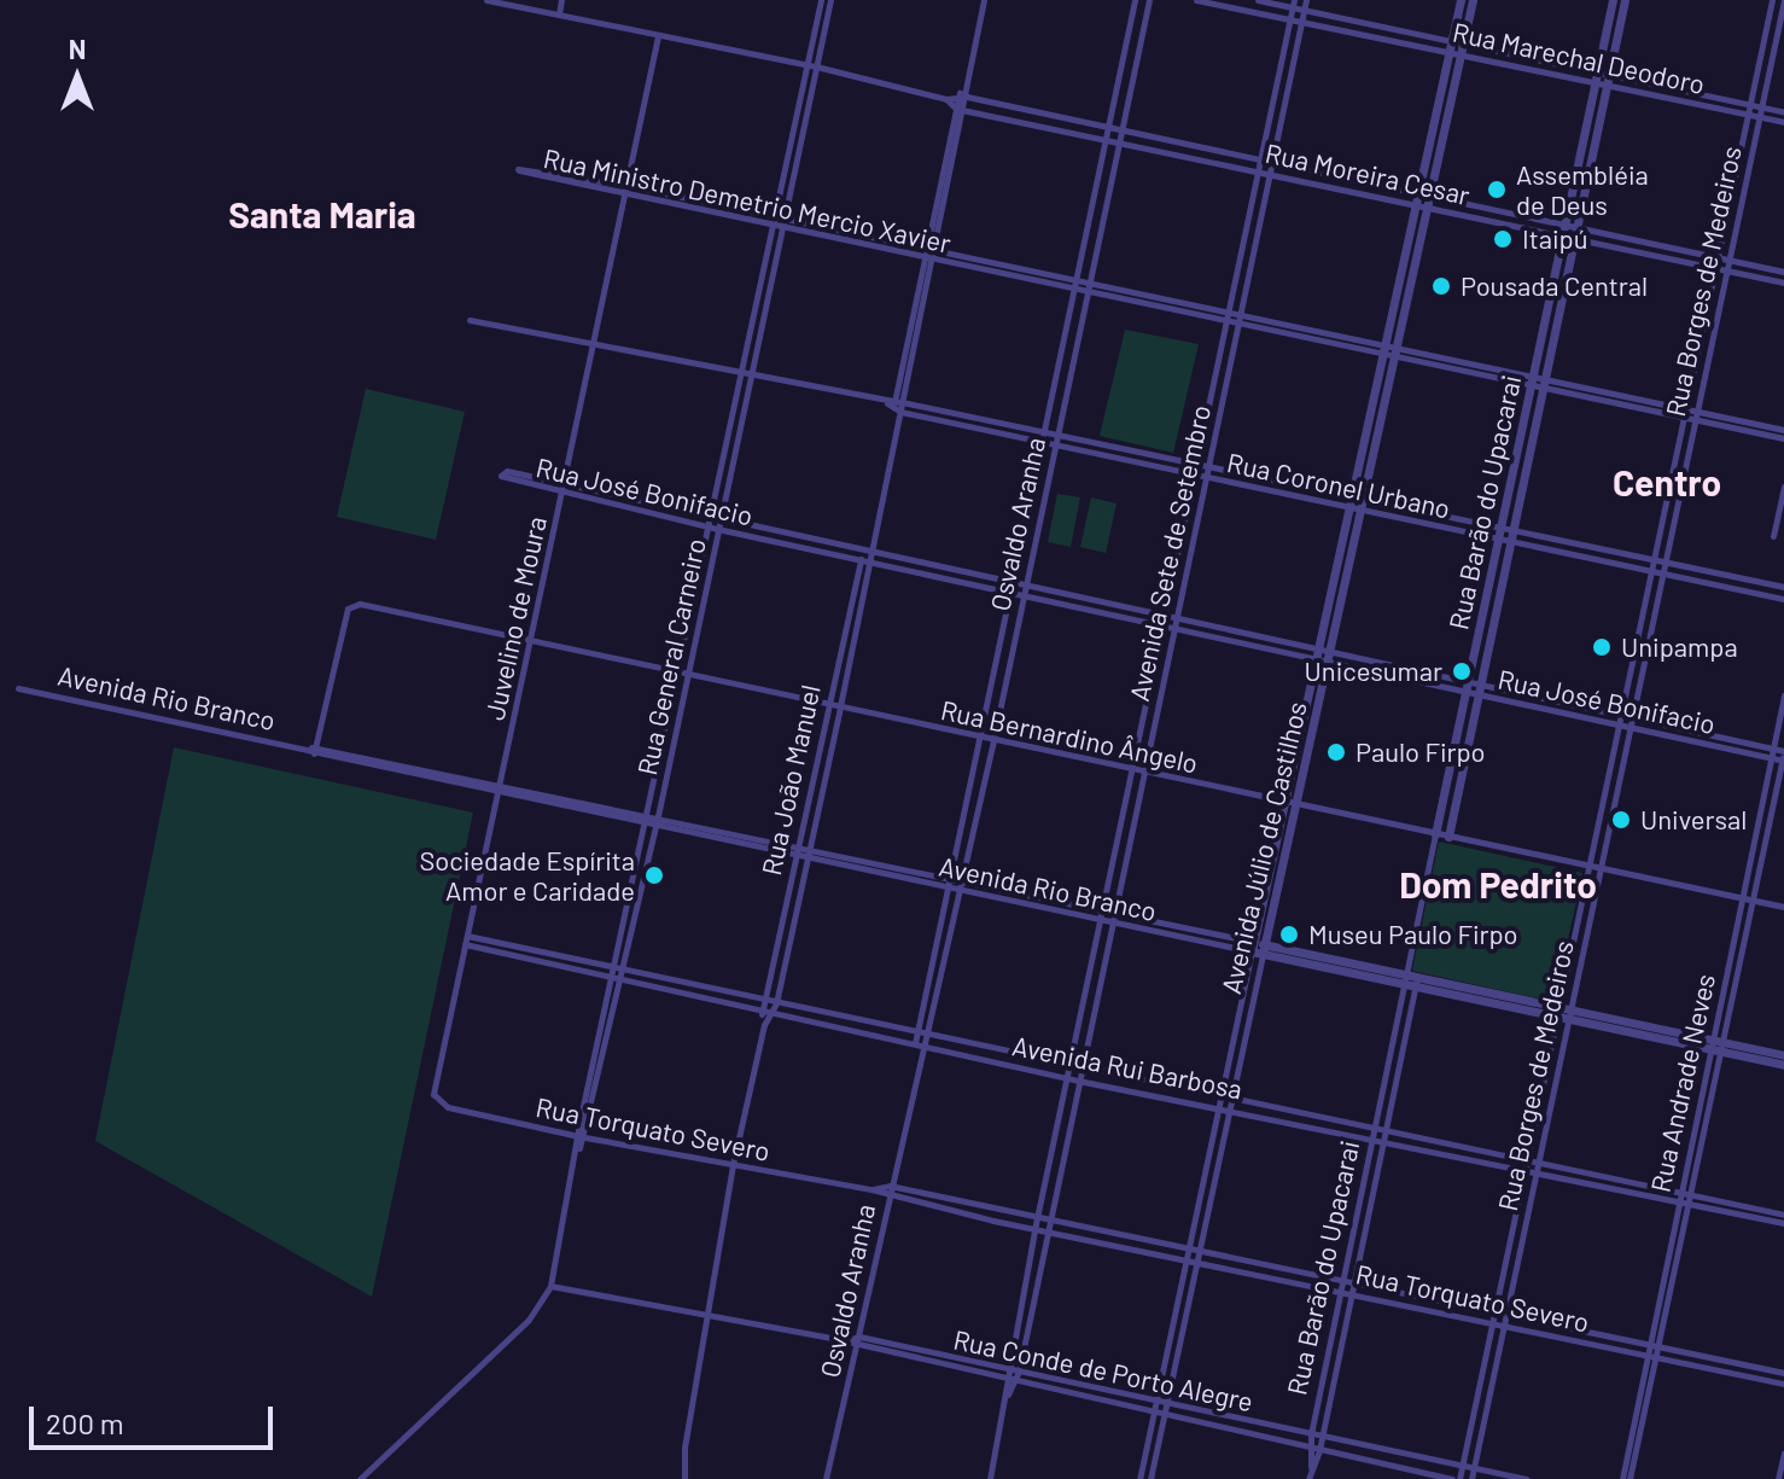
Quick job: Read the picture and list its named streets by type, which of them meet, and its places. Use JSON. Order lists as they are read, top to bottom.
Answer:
{
  "streets": {
    "street": [
      "Rua Marechal Deodoro",
      "Rua Moreira Cesar",
      "Rua Ministro Demetrio Mercio Xavier",
      "Rua Borges de Medeiros",
      "Rua Coronel Urbano",
      "Rua José Bonifacio",
      "Rua Barão do Upacarai",
      "Osvaldo Aranha",
      "Avenida Sete de Setembro",
      "Juvelino de Moura",
      "Rua General Carneiro",
      "Avenida Rio Branco",
      "Rua Bernardino Ângelo",
      "Rua João Manuel",
      "Avenida Júlio de Castilhos",
      "Avenida Rui Barbosa",
      "Rua Andrade Neves",
      "Rua Torquato Severo",
      "Rua Conde de Porto Alegre"
    ]
  },
  "crossings": [
    ["Rua Marechal Deodoro", "Rua Borges de Medeiros"],
    ["Rua Marechal Deodoro", "Rua Barão do Upacarai"],
    ["Rua Marechal Deodoro", "Avenida Sete de Setembro"],
    ["Rua Marechal Deodoro", "Avenida Júlio de Castilhos"],
    ["Rua Moreira Cesar", "Rua Borges de Medeiros"],
    ["Rua Moreira Cesar", "Rua Barão do Upacarai"],
    ["Rua Moreira Cesar", "Osvaldo Aranha"],
    ["Rua Moreira Cesar", "Avenida Sete de Setembro"],
    ["Rua Moreira Cesar", "Rua João Manuel"],
    ["Rua Moreira Cesar", "Avenida Júlio de Castilhos"],
    ["Rua Ministro Demetrio Mercio Xavier", "Rua Borges de Medeiros"],
    ["Rua Ministro Demetrio Mercio Xavier", "Rua Barão do Upacarai"],
    ["Rua Ministro Demetrio Mercio Xavier", "Osvaldo Aranha"],
    ["Rua Ministro Demetrio Mercio Xavier", "Avenida Sete de Setembro"],
    ["Rua Ministro Demetrio Mercio Xavier", "Juvelino de Moura"],
    ["Rua Ministro Demetrio Mercio Xavier", "Rua General Carneiro"],
    ["Rua Ministro Demetrio Mercio Xavier", "Rua João Manuel"],
    ["Rua Ministro Demetrio Mercio Xavier", "Avenida Júlio de Castilhos"],
    ["Rua Borges de Medeiros", "Rua Coronel Urbano"],
    ["Rua Borges de Medeiros", "Rua José Bonifacio"],
    ["Rua Borges de Medeiros", "Avenida Rio Branco"],
    ["Rua Borges de Medeiros", "Rua Bernardino Ângelo"],
    ["Rua Borges de Medeiros", "Avenida Rui Barbosa"],
    ["Rua Borges de Medeiros", "Rua Torquato Severo"],
    ["Rua Borges de Medeiros", "Rua Conde de Porto Alegre"],
    ["Rua Coronel Urbano", "Rua Barão do Upacarai"],
    ["Rua Coronel Urbano", "Osvaldo Aranha"],
    ["Rua Coronel Urbano", "Avenida Sete de Setembro"],
    ["Rua Coronel Urbano", "Juvelino de Moura"],
    ["Rua Coronel Urbano", "Rua General Carneiro"],
    ["Rua Coronel Urbano", "Rua João Manuel"],
    ["Rua Coronel Urbano", "Avenida Júlio de Castilhos"],
    ["Rua José Bonifacio", "Rua Barão do Upacarai"],
    ["Rua José Bonifacio", "Osvaldo Aranha"],
    ["Rua José Bonifacio", "Avenida Sete de Setembro"],
    ["Rua José Bonifacio", "Juvelino de Moura"],
    ["Rua José Bonifacio", "Rua General Carneiro"],
    ["Rua José Bonifacio", "Rua João Manuel"],
    ["Rua José Bonifacio", "Avenida Júlio de Castilhos"],
    ["Rua José Bonifacio", "Rua Andrade Neves"],
    ["Rua Barão do Upacarai", "Avenida Rio Branco"],
    ["Rua Barão do Upacarai", "Rua Bernardino Ângelo"],
    ["Rua Barão do Upacarai", "Avenida Rui Barbosa"],
    ["Rua Barão do Upacarai", "Rua Torquato Severo"],
    ["Rua Barão do Upacarai", "Rua Conde de Porto Alegre"],
    ["Osvaldo Aranha", "Avenida Rio Branco"],
    ["Osvaldo Aranha", "Rua Bernardino Ângelo"],
    ["Osvaldo Aranha", "Avenida Rui Barbosa"],
    ["Osvaldo Aranha", "Rua Torquato Severo"],
    ["Osvaldo Aranha", "Rua Conde de Porto Alegre"],
    ["Avenida Sete de Setembro", "Avenida Rio Branco"],
    ["Avenida Sete de Setembro", "Rua Bernardino Ângelo"],
    ["Avenida Sete de Setembro", "Avenida Rui Barbosa"],
    ["Avenida Sete de Setembro", "Rua Torquato Severo"],
    ["Avenida Sete de Setembro", "Rua Conde de Porto Alegre"],
    ["Juvelino de Moura", "Avenida Rio Branco"],
    ["Juvelino de Moura", "Rua Bernardino Ângelo"],
    ["Juvelino de Moura", "Avenida Rui Barbosa"],
    ["Juvelino de Moura", "Rua Torquato Severo"],
    ["Rua General Carneiro", "Avenida Rio Branco"],
    ["Rua General Carneiro", "Rua Bernardino Ângelo"],
    ["Rua General Carneiro", "Avenida Rui Barbosa"],
    ["Rua General Carneiro", "Rua Torquato Severo"],
    ["Rua General Carneiro", "Rua Conde de Porto Alegre"],
    ["Avenida Rio Branco", "Rua Bernardino Ângelo"],
    ["Avenida Rio Branco", "Rua João Manuel"],
    ["Avenida Rio Branco", "Avenida Júlio de Castilhos"],
    ["Avenida Rio Branco", "Rua Andrade Neves"],
    ["Rua Bernardino Ângelo", "Rua João Manuel"],
    ["Rua Bernardino Ângelo", "Avenida Júlio de Castilhos"],
    ["Rua Bernardino Ângelo", "Rua Andrade Neves"],
    ["Rua João Manuel", "Avenida Rui Barbosa"],
    ["Rua João Manuel", "Rua Torquato Severo"],
    ["Rua João Manuel", "Rua Conde de Porto Alegre"],
    ["Avenida Júlio de Castilhos", "Avenida Rui Barbosa"],
    ["Avenida Júlio de Castilhos", "Rua Torquato Severo"],
    ["Avenida Júlio de Castilhos", "Rua Conde de Porto Alegre"],
    ["Avenida Rui Barbosa", "Rua Andrade Neves"],
    ["Rua Andrade Neves", "Rua Torquato Severo"]
  ],
  "districts": ["Santa Maria", "Centro", "Dom Pedrito"],
  "places": [
    "Assembléia de Deus",
    "Itaipú",
    "Pousada Central",
    "Unipampa",
    "Unicesumar",
    "Paulo Firpo",
    "Universal",
    "Sociedade Espírita Amor e Caridade",
    "Museu Paulo Firpo"
  ],
  "scale_bar": "200 m",
  "north": "top"
}
